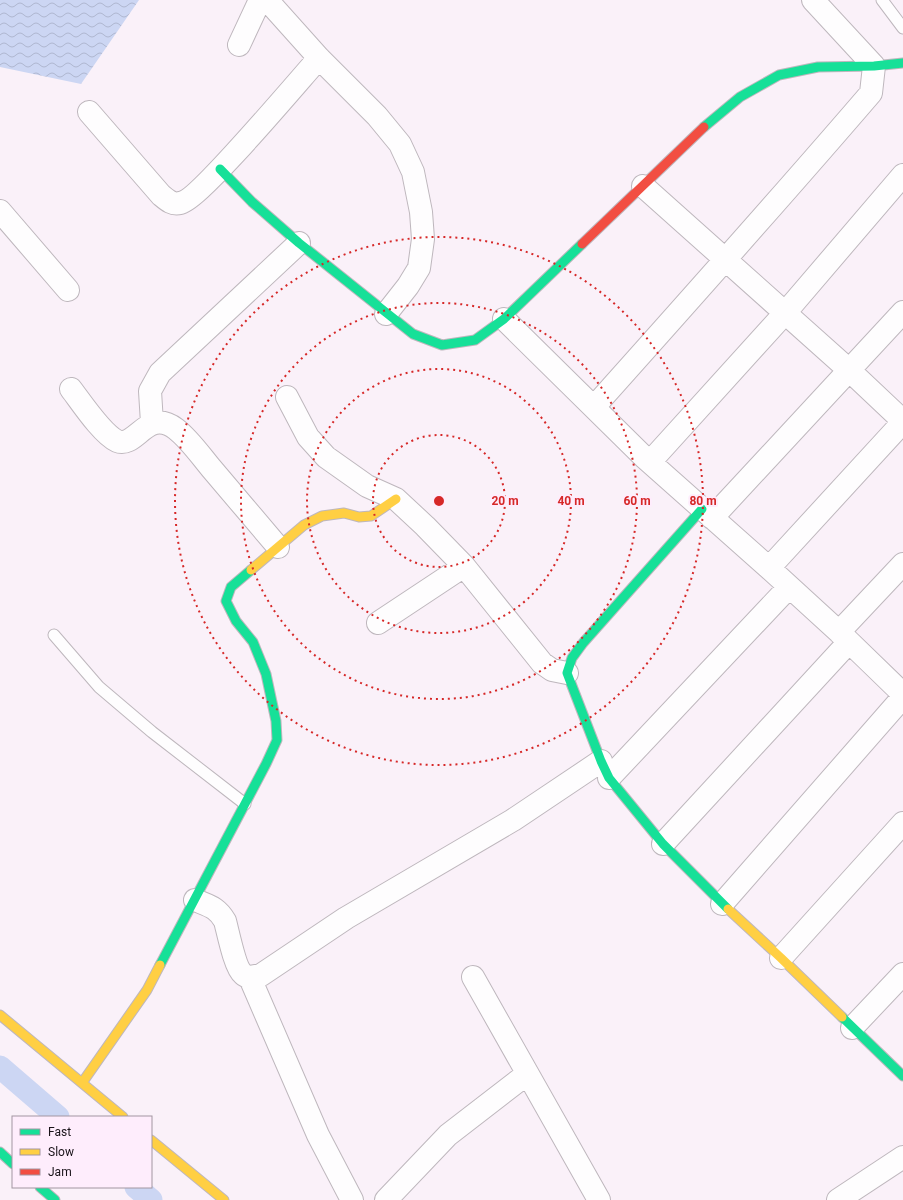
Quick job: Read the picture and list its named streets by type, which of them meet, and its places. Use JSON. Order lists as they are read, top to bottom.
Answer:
{
  "legend": ["Fast", "Slow", "Jam"],
  "rings": [
    "20 m",
    "40 m",
    "60 m",
    "80 m"
  ]
}
